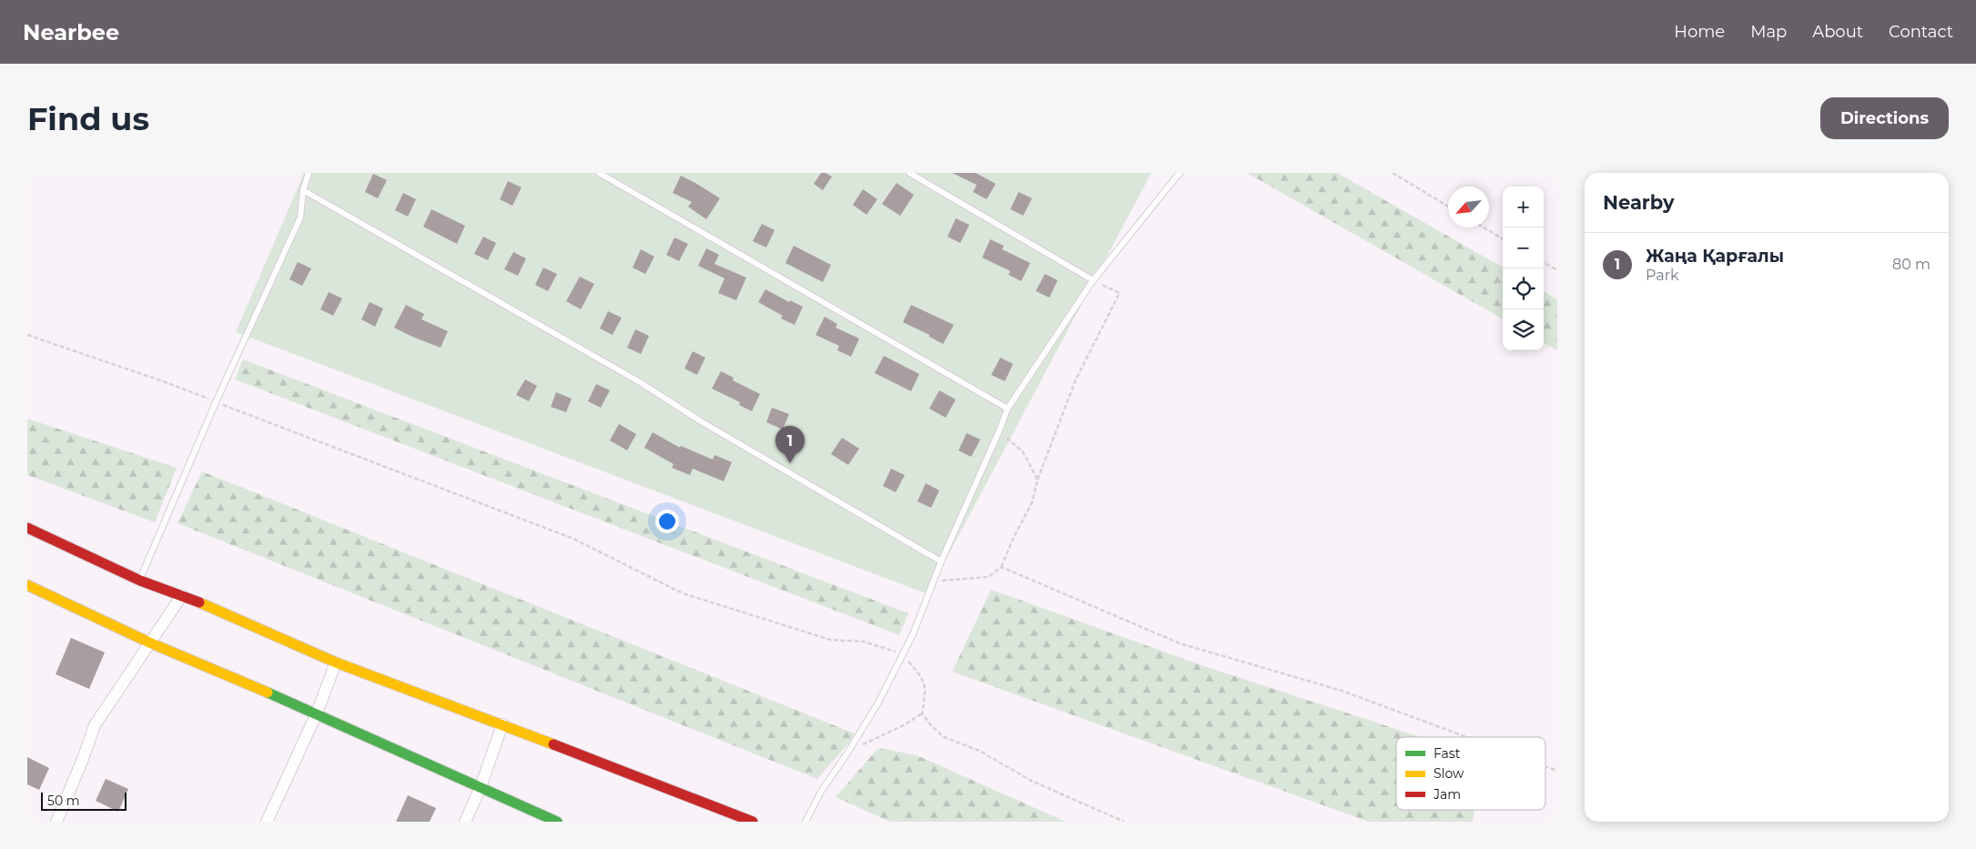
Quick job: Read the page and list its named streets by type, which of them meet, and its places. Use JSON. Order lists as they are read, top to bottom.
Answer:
{
  "legend": ["Fast", "Slow", "Jam"],
  "scale_bar": "50 m",
  "north": "bottom left",
  "page": {
    "header": "Nearbee",
    "nav": [
      "Home",
      "Map",
      "About",
      "Contact"
    ],
    "buttons": "Directions",
    "title": "Find us",
    "heading": "Nearby",
    "map_buttons": ["+", "−"],
    "list": [
      {
        "mark": "1",
        "name": "Жаңа Қарғалы",
        "note": "Park",
        "value": "80 m"
      }
    ],
    "pins": "1",
    "scale": "50 m"
  }
}
